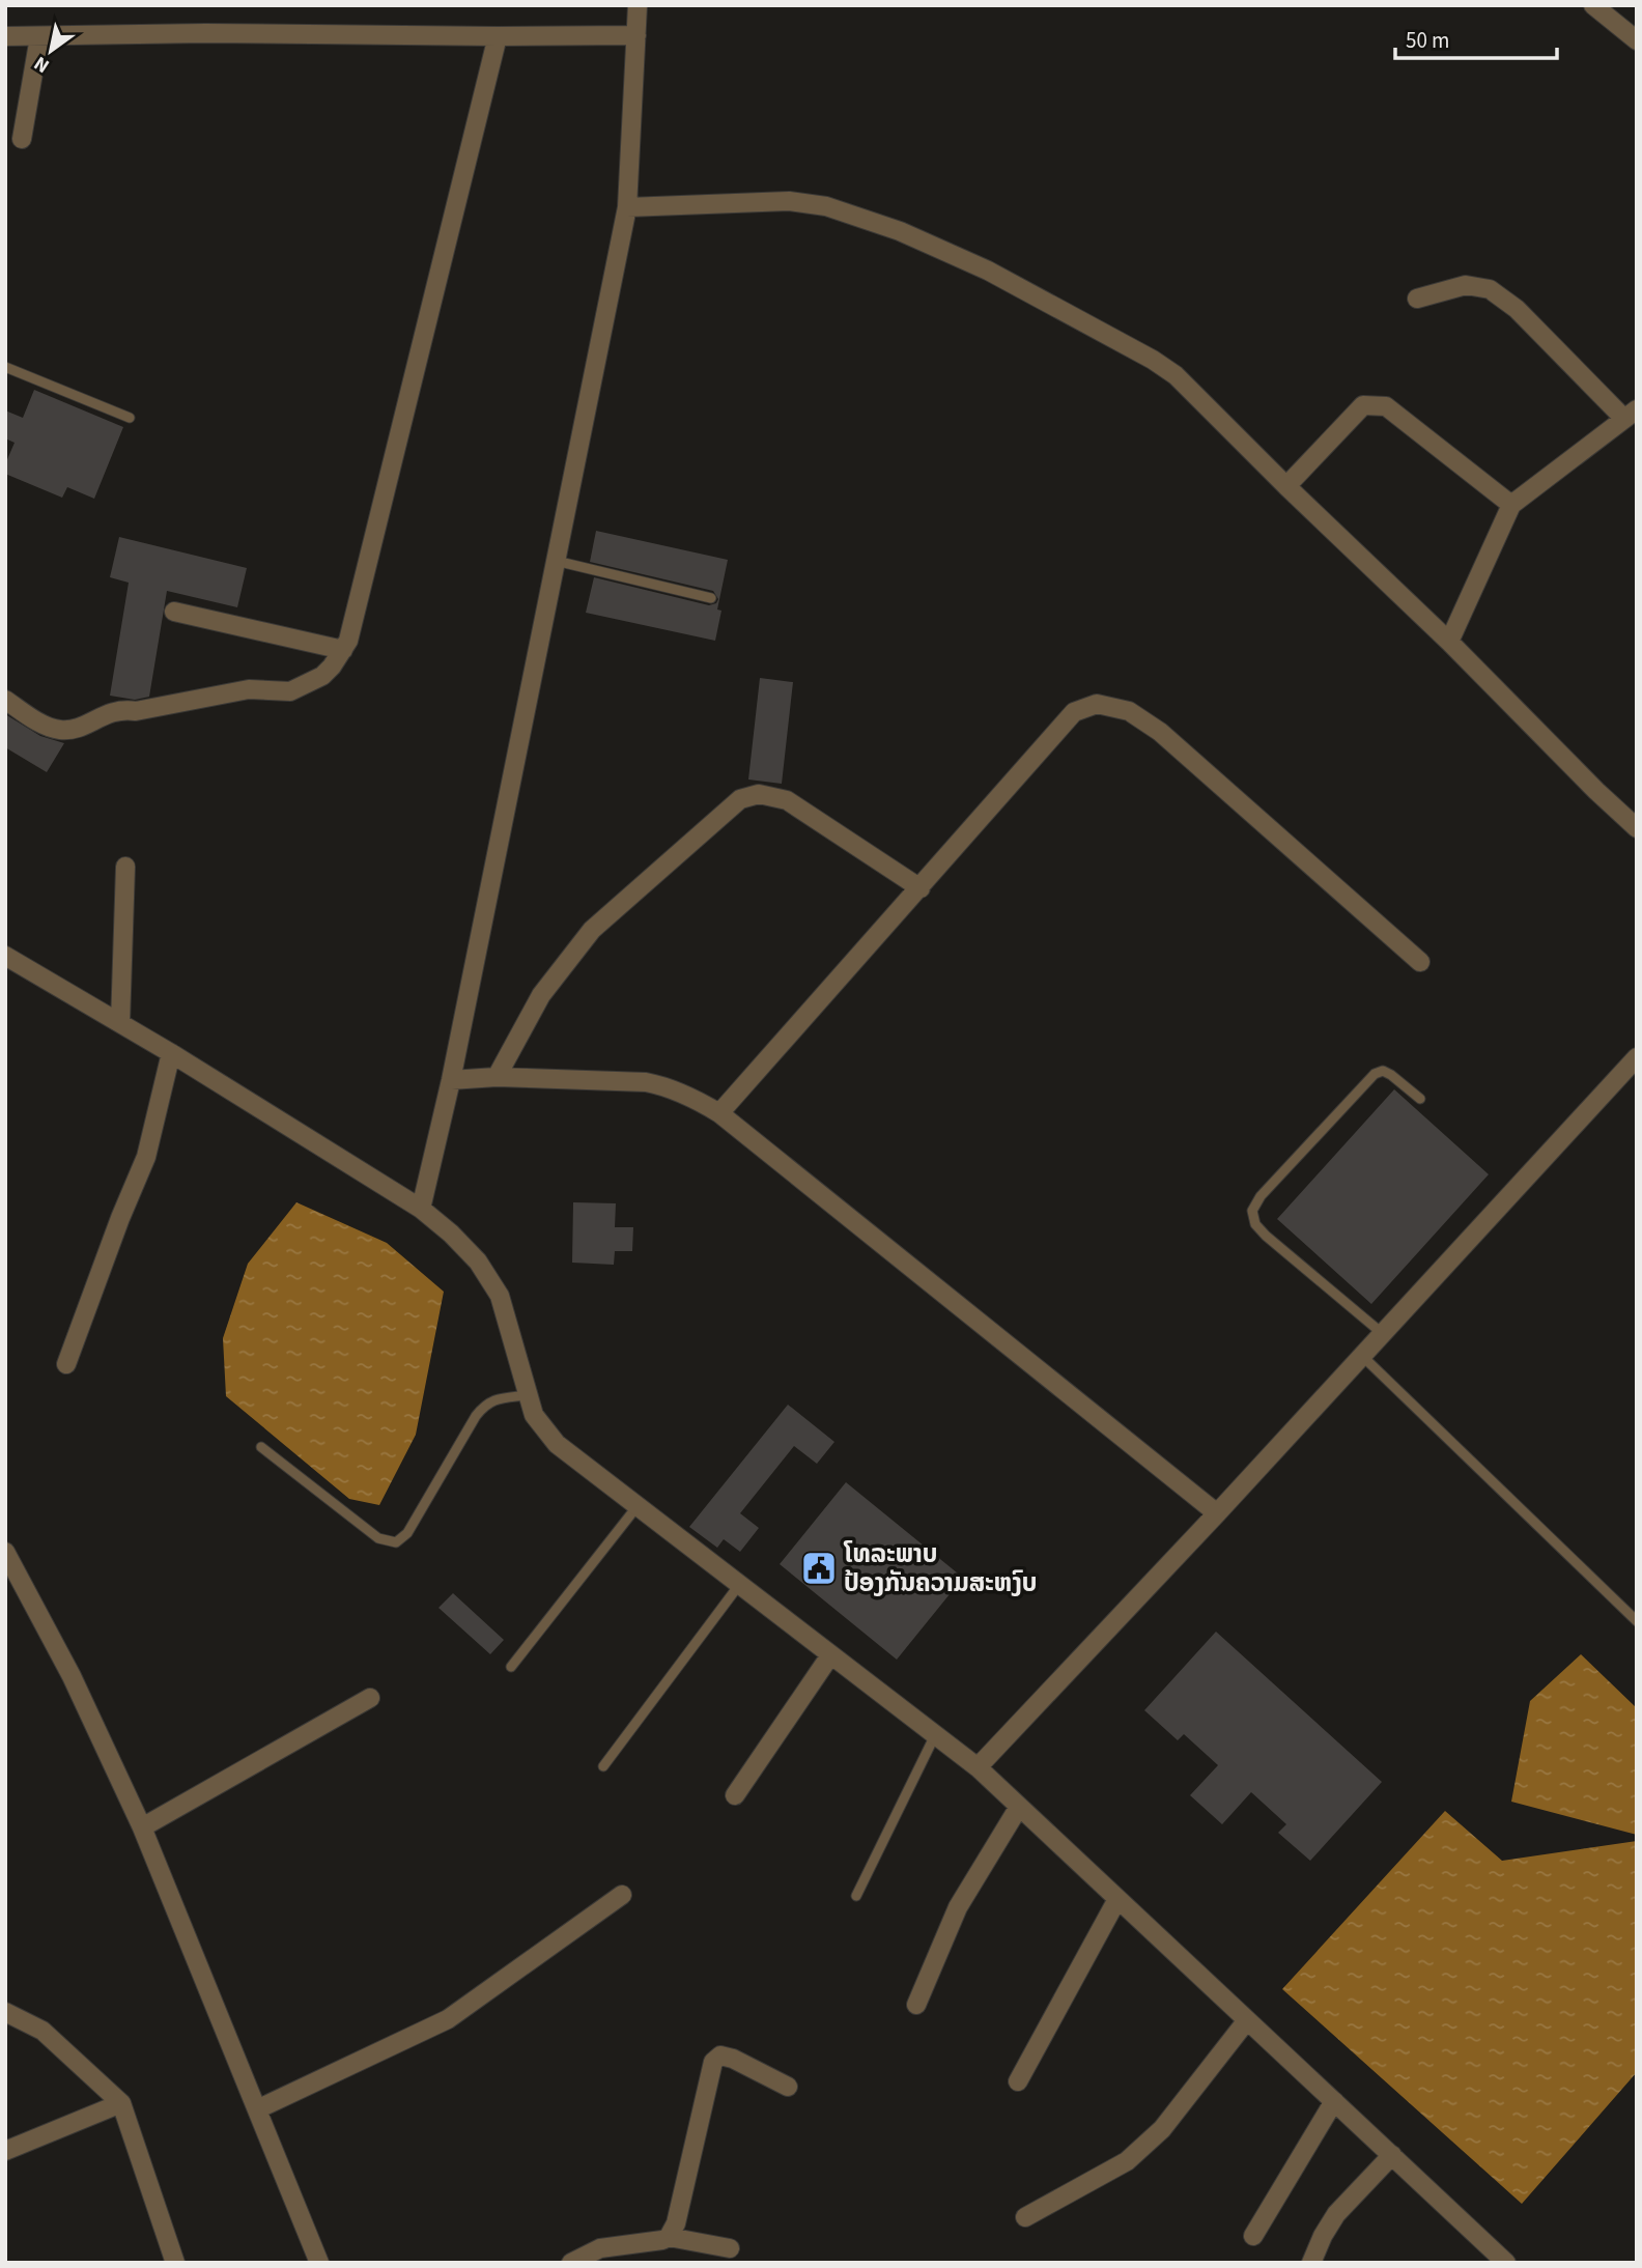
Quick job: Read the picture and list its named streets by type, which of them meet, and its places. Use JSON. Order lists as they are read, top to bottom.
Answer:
{
  "places": {
    "public building": ["ໂທລະພາບ ປ້ອງກັນຄວາມສະຫງົບ"]
  },
  "scale_bar": "50 m",
  "north": "bottom left"
}
